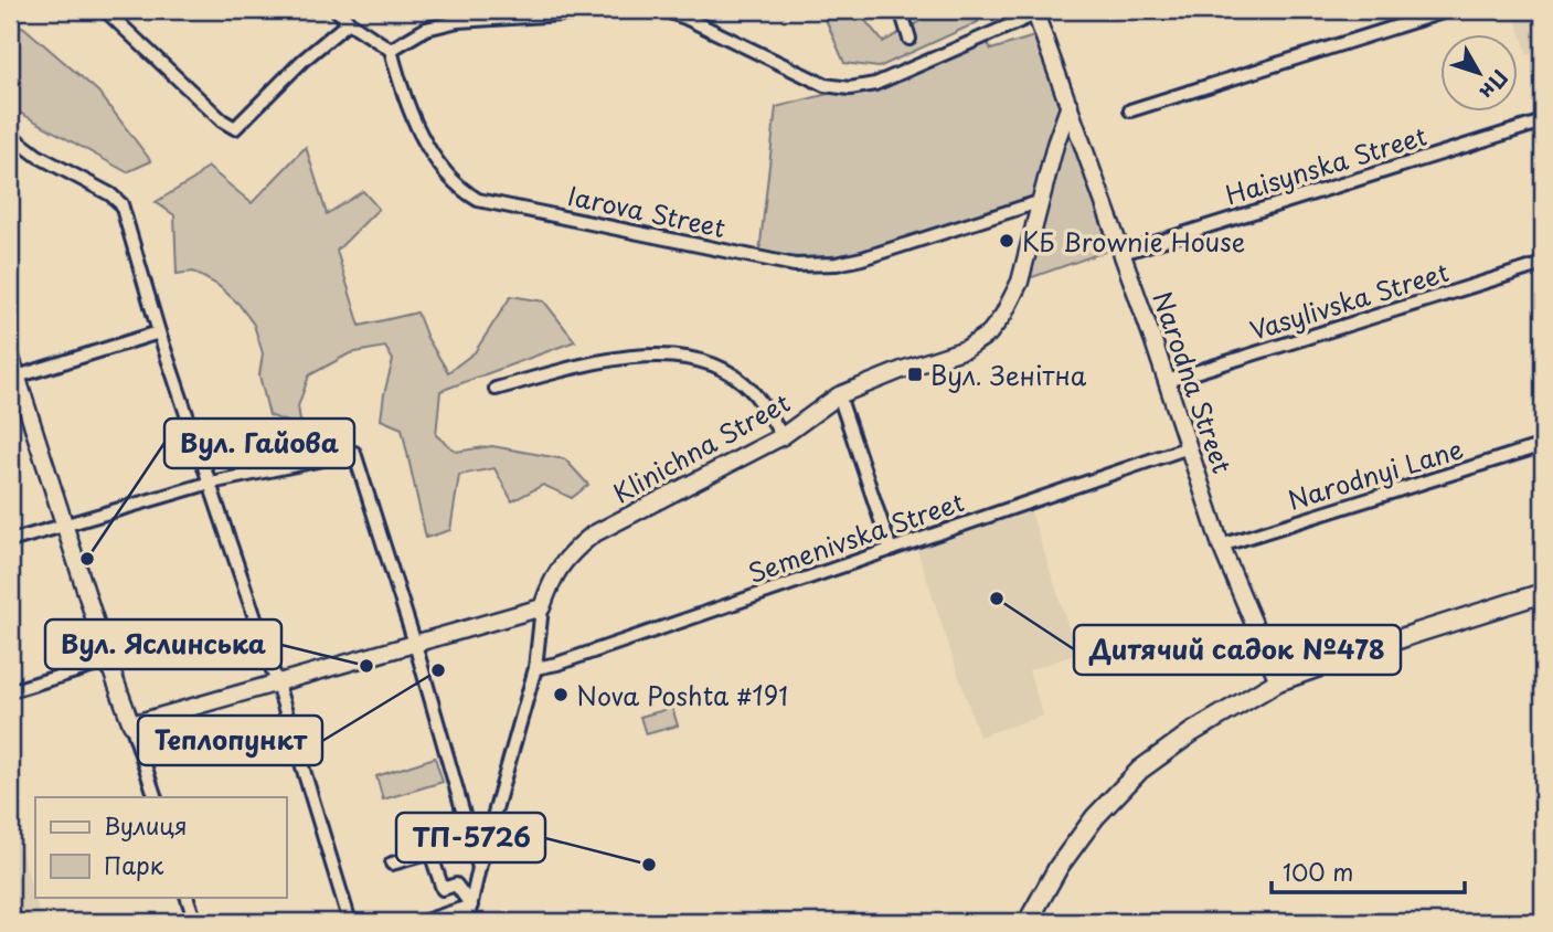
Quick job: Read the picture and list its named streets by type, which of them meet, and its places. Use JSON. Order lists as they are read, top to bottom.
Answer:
{
  "streets": {
    "street": [
      "Haisynska Street",
      "Iarova Street",
      "Vasylivska Street",
      "Narodna Street",
      "Klinichna Street",
      "Narodnyi Lane",
      "Semenivska Street"
    ]
  },
  "crossings": [
    ["Haisynska Street", "Narodna Street"],
    ["Iarova Street", "Klinichna Street"],
    ["Vasylivska Street", "Narodna Street"],
    ["Narodna Street", "Klinichna Street"],
    ["Narodna Street", "Narodnyi Lane"],
    ["Narodna Street", "Semenivska Street"],
    ["Klinichna Street", "Semenivska Street"]
  ],
  "places": {
    "other": [
      "КБ Brownie House",
      "Вул. Гайова",
      "Дитячий садок №478",
      "Вул. Яслинська",
      "Теплопункт",
      "Nova Poshta #191",
      "ТП-5726"
    ],
    "transit": ["Вул. Зенітна"]
  },
  "legend": ["Вулиця", "Парк"],
  "scale_bar": "100 m",
  "north": "bottom right"
}
